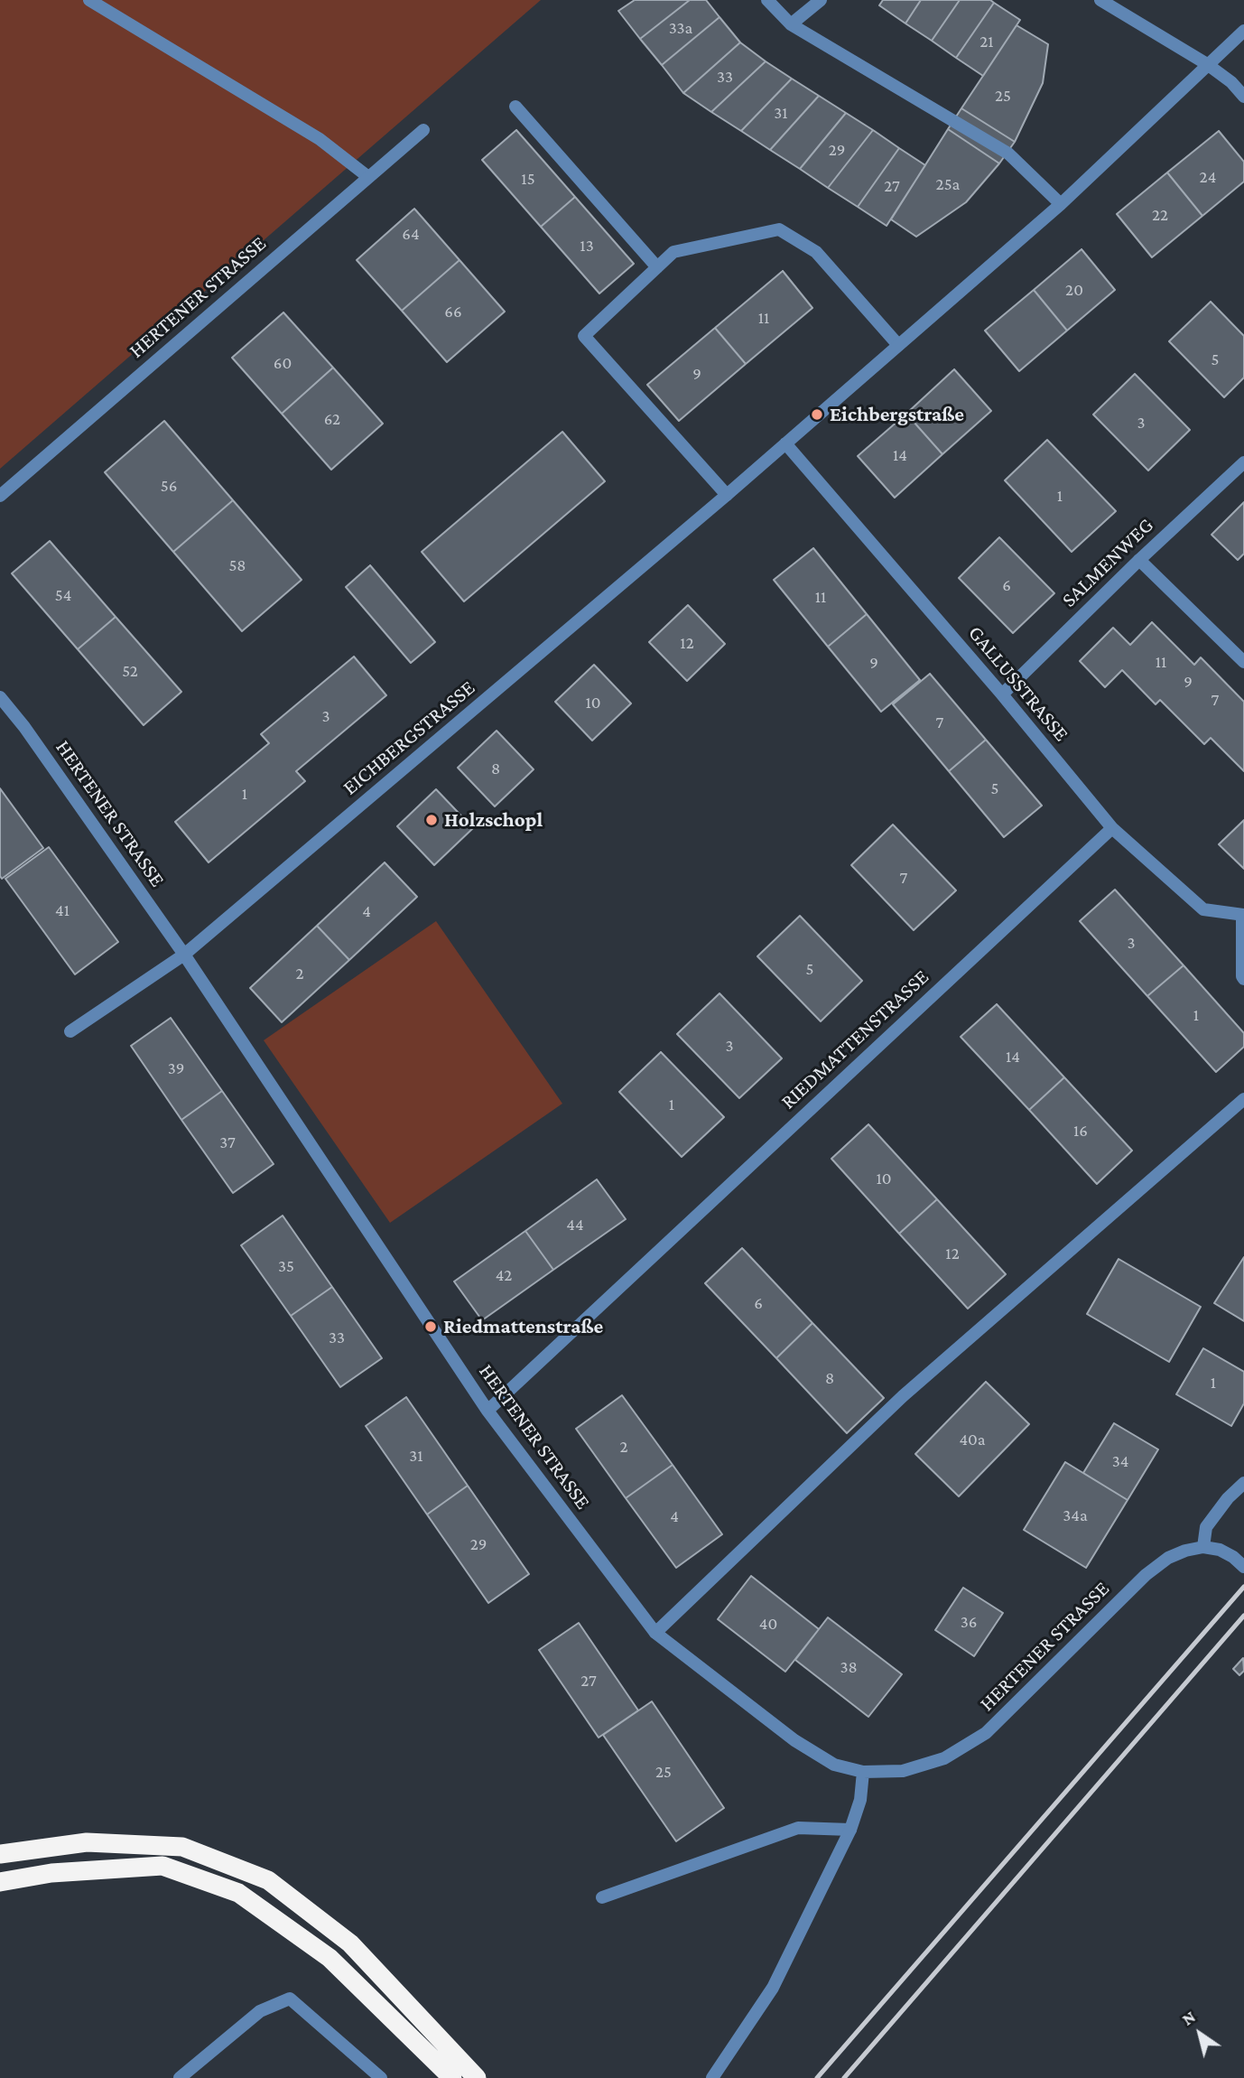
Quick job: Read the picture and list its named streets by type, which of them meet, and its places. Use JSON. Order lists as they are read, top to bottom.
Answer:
{
  "streets": {
    "street": [
      "HERTENER STRASSE",
      "SALMENWEG",
      "GALLUSSTRASSE",
      "EICHBERGSTRASSE",
      "RIEDMATTENSTRASSE"
    ]
  },
  "crossings": [
    ["HERTENER STRASSE", "EICHBERGSTRASSE"],
    ["HERTENER STRASSE", "RIEDMATTENSTRASSE"],
    ["SALMENWEG", "GALLUSSTRASSE"],
    ["GALLUSSTRASSE", "EICHBERGSTRASSE"],
    ["GALLUSSTRASSE", "RIEDMATTENSTRASSE"]
  ],
  "places": ["Eichbergstraße", "Holzschopl", "Riedmattenstraße"],
  "house_numbers": [
    "33a",
    "21",
    "33",
    "25",
    "31",
    "29",
    "24",
    "15",
    "25a",
    "27",
    "22",
    "64",
    "13",
    "20",
    "66",
    "11",
    "5",
    "60",
    "9",
    "62",
    "3",
    "14",
    "56",
    "1",
    "58",
    "6",
    "54",
    "11",
    "12",
    "11",
    "9",
    "52",
    "9",
    "7",
    "10",
    "3",
    "7",
    "8",
    "5",
    "1",
    "7",
    "41",
    "4",
    "3",
    "5",
    "2",
    "1",
    "3",
    "14",
    "39",
    "1",
    "16",
    "37",
    "10",
    "44",
    "12",
    "35",
    "42",
    "6",
    "33",
    "8",
    "1",
    "40a",
    "2",
    "31",
    "34",
    "34a",
    "4",
    "29",
    "36",
    "40",
    "38",
    "27",
    "25"
  ],
  "north": "top left"
}
